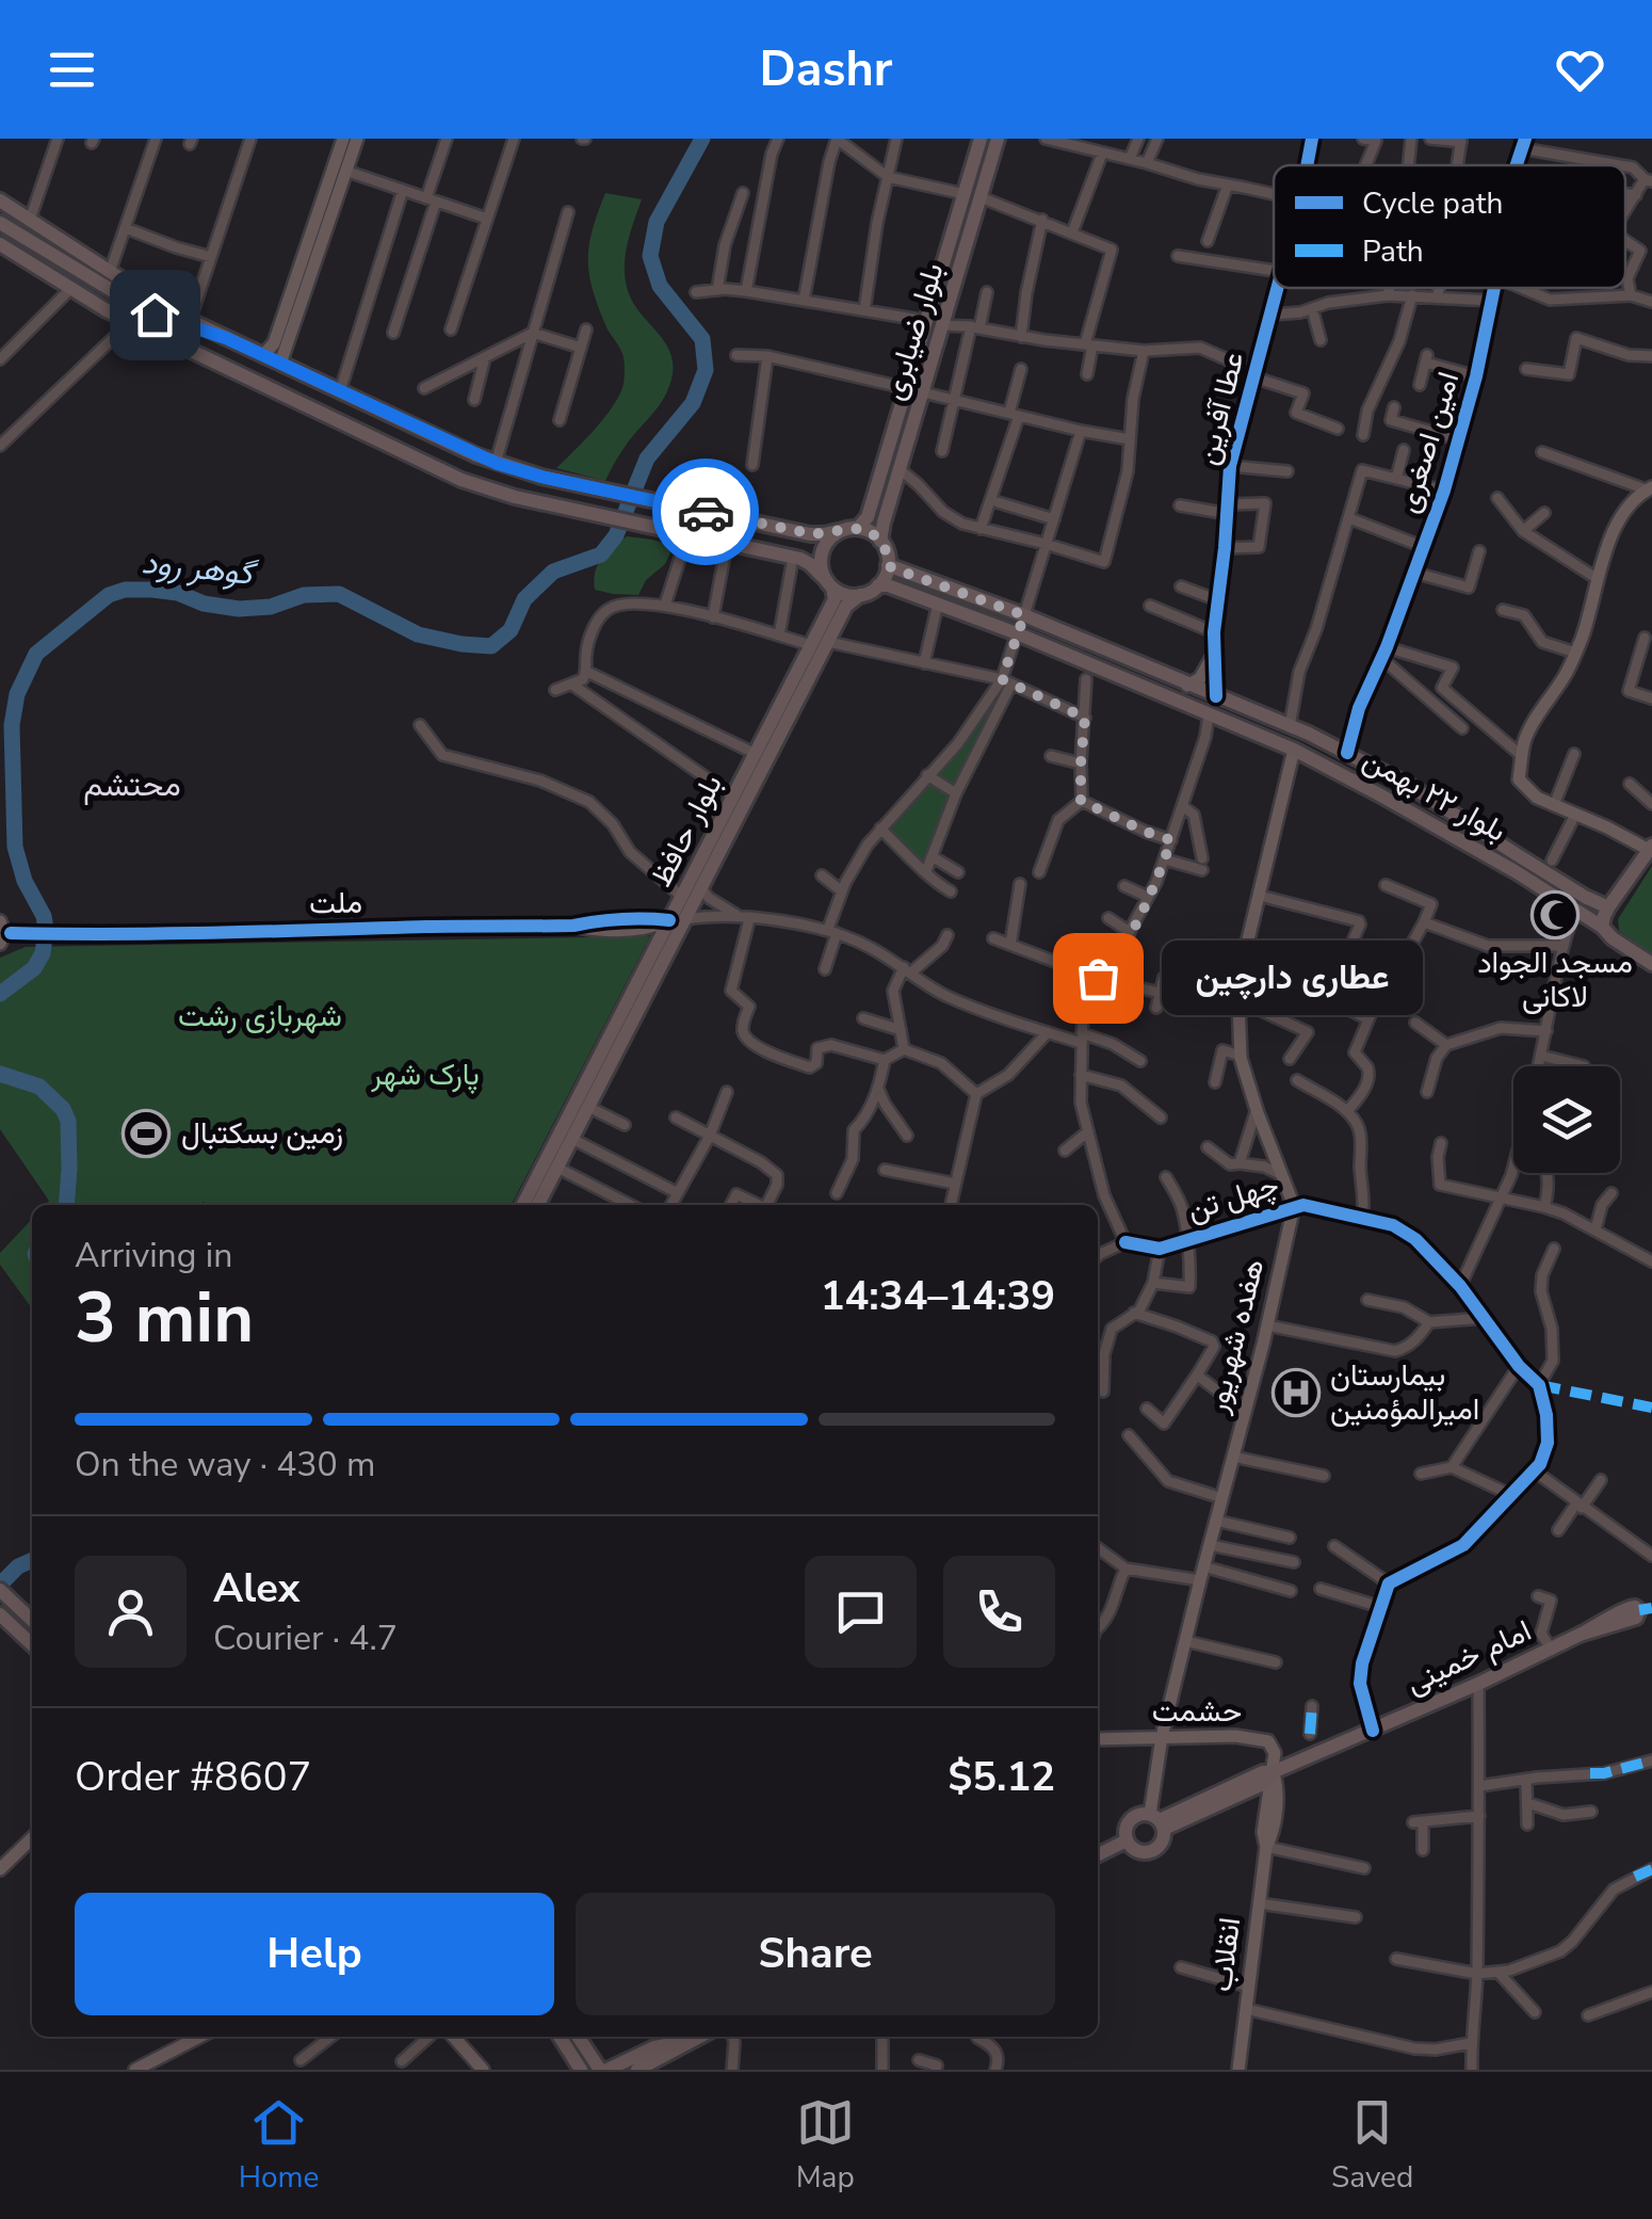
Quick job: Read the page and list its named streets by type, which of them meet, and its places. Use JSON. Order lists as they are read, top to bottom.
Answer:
{
  "streets": {
    "main road": [
      "بلوار ضیابری",
      "بلوار ۲۲ بهمن",
      "بلوار حافظ",
      "امام خمینی"
    ],
    "street": [
      "عطا آفرین",
      "امین اصغری",
      "ملت",
      "چهل تن",
      "هفده شهریور",
      "حشمت",
      "انقلاب"
    ]
  },
  "crossings": [
    ["بلوار ضیابری", "بلوار ۲۲ بهمن"],
    ["بلوار ضیابری", "بلوار حافظ"],
    ["عطا آفرین", "بلوار ۲۲ بهمن"],
    ["امین اصغری", "بلوار ۲۲ بهمن"],
    ["بلوار ۲۲ بهمن", "بلوار حافظ"],
    ["بلوار حافظ", "ملت"],
    ["چهل تن", "هفده شهریور"],
    ["هفده شهریور", "امام خمینی"],
    ["هفده شهریور", "حشمت"],
    ["امام خمینی", "حشمت"],
    ["امام خمینی", "انقلاب"],
    ["حشمت", "انقلاب"]
  ],
  "districts": ["محتشم"],
  "water": ["گوهر رود"],
  "parks": ["شهربازی رشت", "پارک شهر"],
  "places": {
    "mosque": ["مسجد الجواد لاکانی"],
    "other": ["عطاری دارچین"],
    "sports": ["زمین بسکتبال"],
    "hospital": ["بیمارستان امیرالمؤمنین"]
  },
  "legend": ["Cycle path", "Path"],
  "page": {
    "header": "Dashr",
    "bubble": "عطاری دارچین",
    "heading": ["3 min", "Arriving in", "14:34–14:39"],
    "panel": [
      "Alex",
      "Courier · 4.7",
      "Order #8607",
      "$5.12"
    ],
    "bar": "On the way · 430 m",
    "buttons": ["Help", "Share"],
    "tabs": ["Home", "Map", "Saved"]
  }
}
